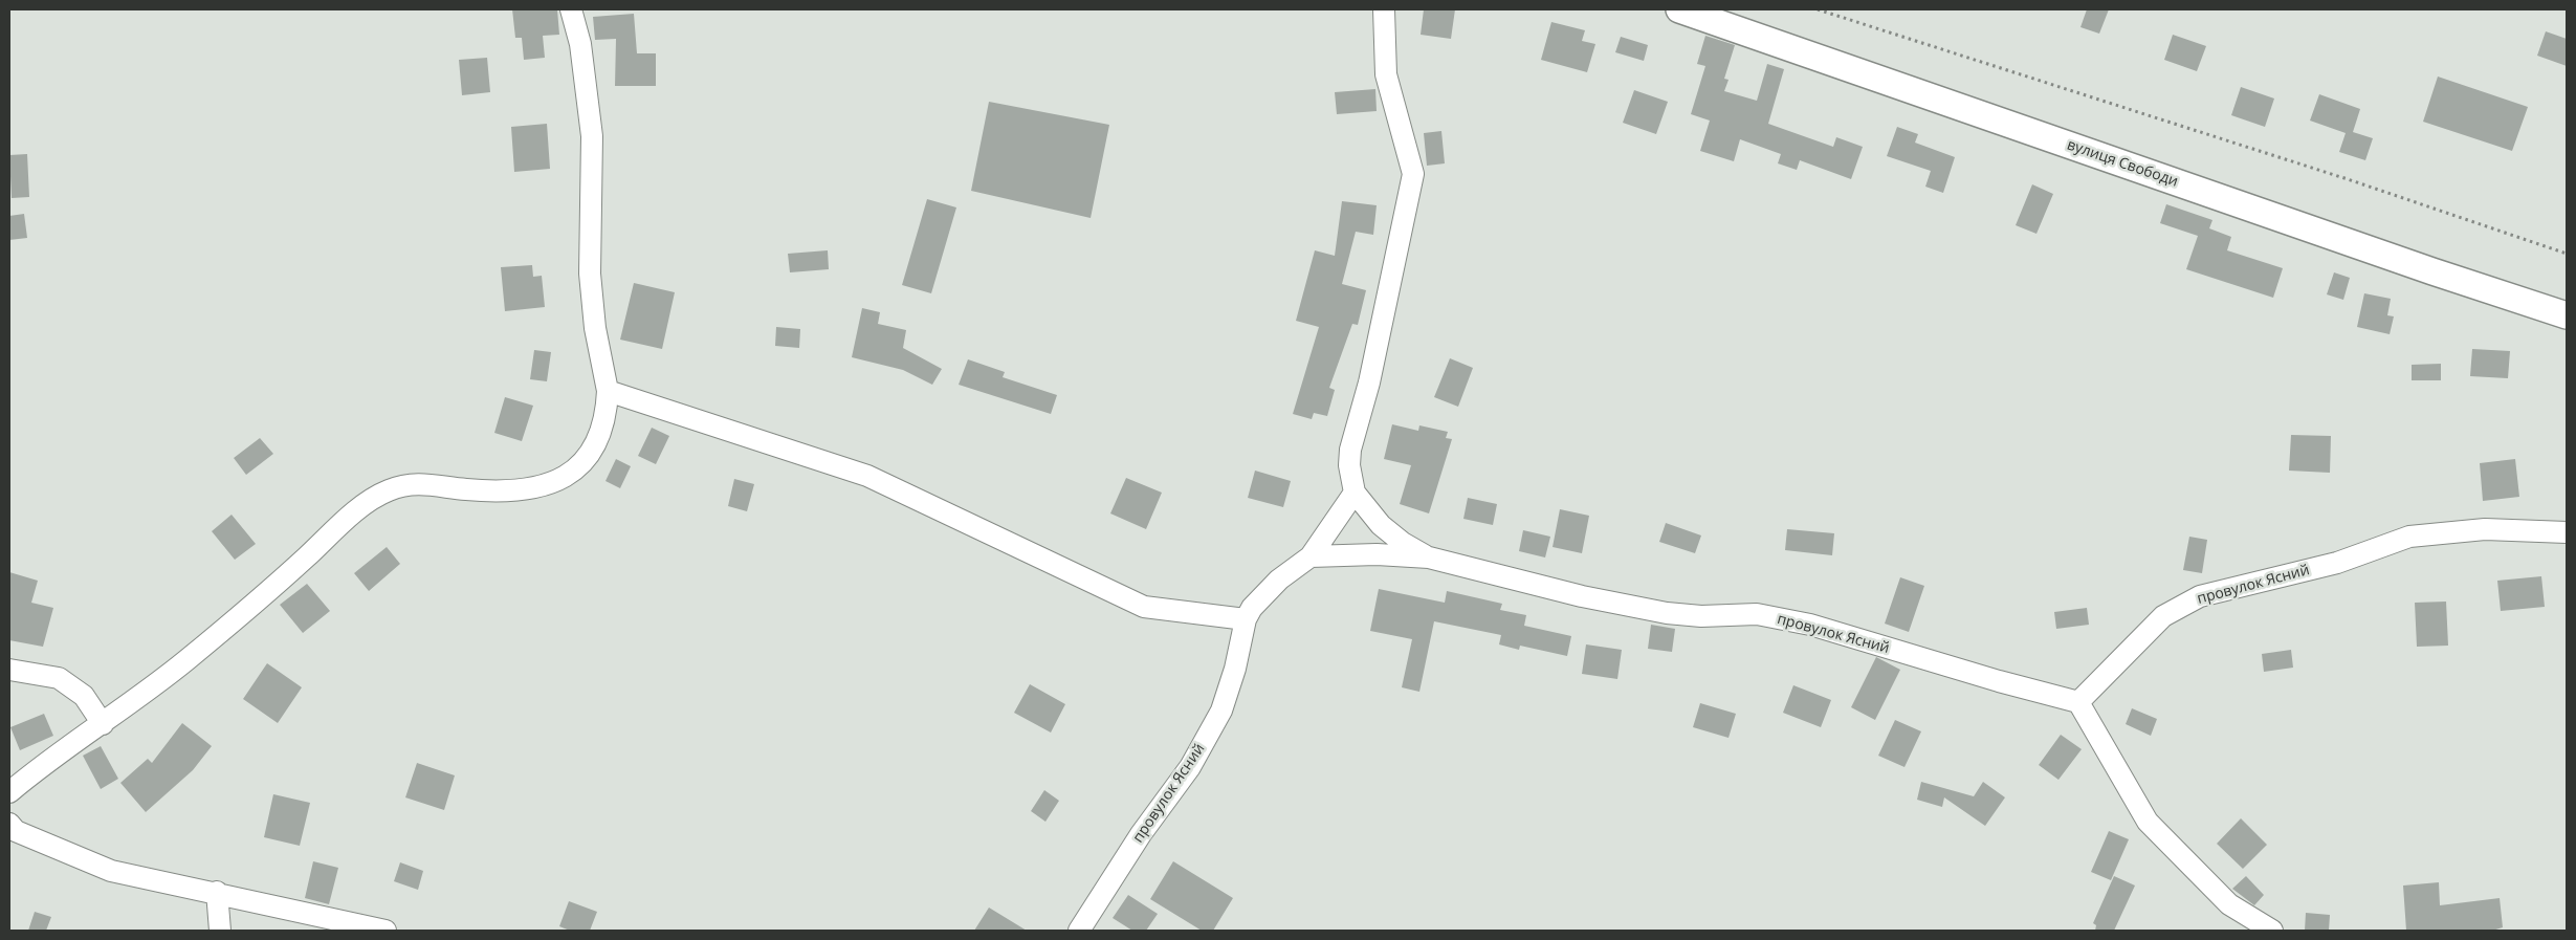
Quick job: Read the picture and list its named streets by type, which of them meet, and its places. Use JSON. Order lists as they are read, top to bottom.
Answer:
{
  "streets": {
    "street": ["вулиця Свободи", "провулок Ясний"]
  }
}
